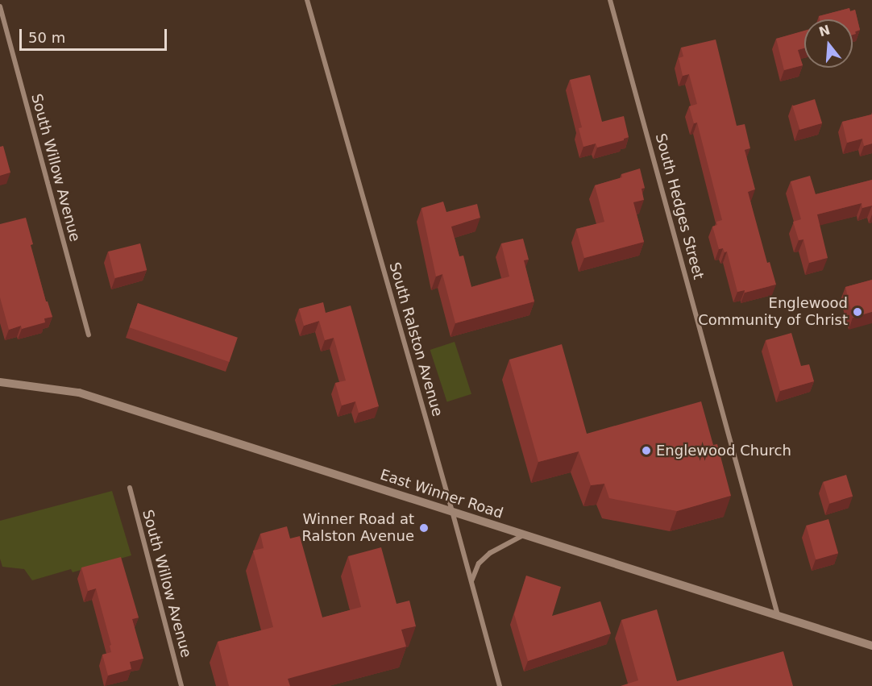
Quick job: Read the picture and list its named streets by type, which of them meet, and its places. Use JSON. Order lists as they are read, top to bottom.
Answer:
{
  "streets": {
    "street": [
      "South Willow Avenue",
      "South Hedges Street",
      "South Ralston Avenue",
      "East Winner Road"
    ]
  },
  "crossings": [
    ["South Hedges Street", "East Winner Road"],
    ["South Ralston Avenue", "East Winner Road"]
  ],
  "places": ["Englewood Community of Christ", "Englewood Church", "Winner Road at Ralston Avenue"],
  "scale_bar": "50 m",
  "north": "top"
}
